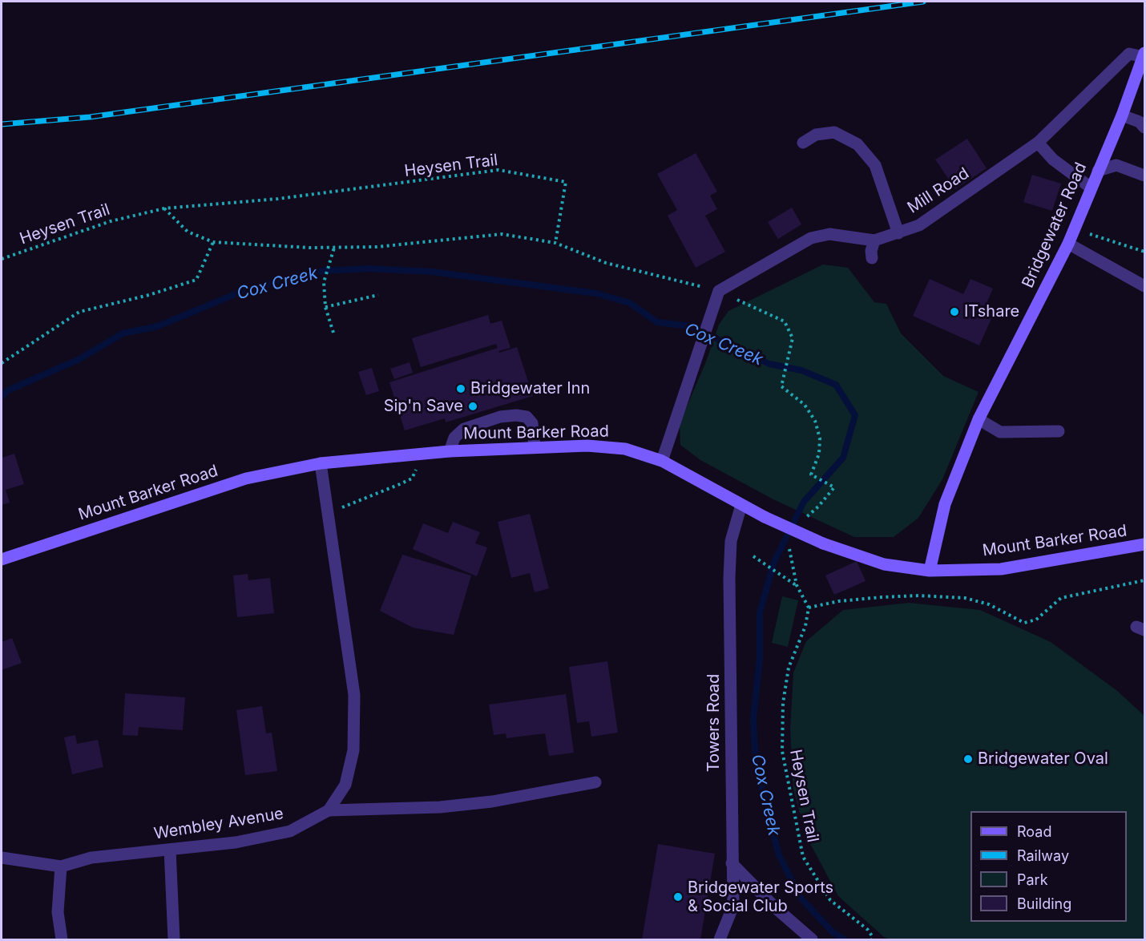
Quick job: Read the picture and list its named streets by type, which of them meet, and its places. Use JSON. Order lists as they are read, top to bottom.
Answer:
{
  "streets": {
    "main road": ["Bridgewater Road", "Mount Barker Road"],
    "street": ["Mill Road", "Towers Road", "Wembley Avenue"],
    "path": ["Heysen Trail"]
  },
  "crossings": [
    ["Mill Road", "Bridgewater Road"],
    ["Bridgewater Road", "Mount Barker Road"],
    ["Mount Barker Road", "Towers Road"],
    ["Mount Barker Road", "Wembley Avenue"]
  ],
  "water": ["Cox Creek"],
  "places": [
    "ITshare",
    "Bridgewater Inn",
    "Sip'n Save",
    "Bridgewater Oval",
    "Bridgewater Sports & Social Club"
  ],
  "legend": [
    "Road",
    "Railway",
    "Park",
    "Building"
  ]
}
